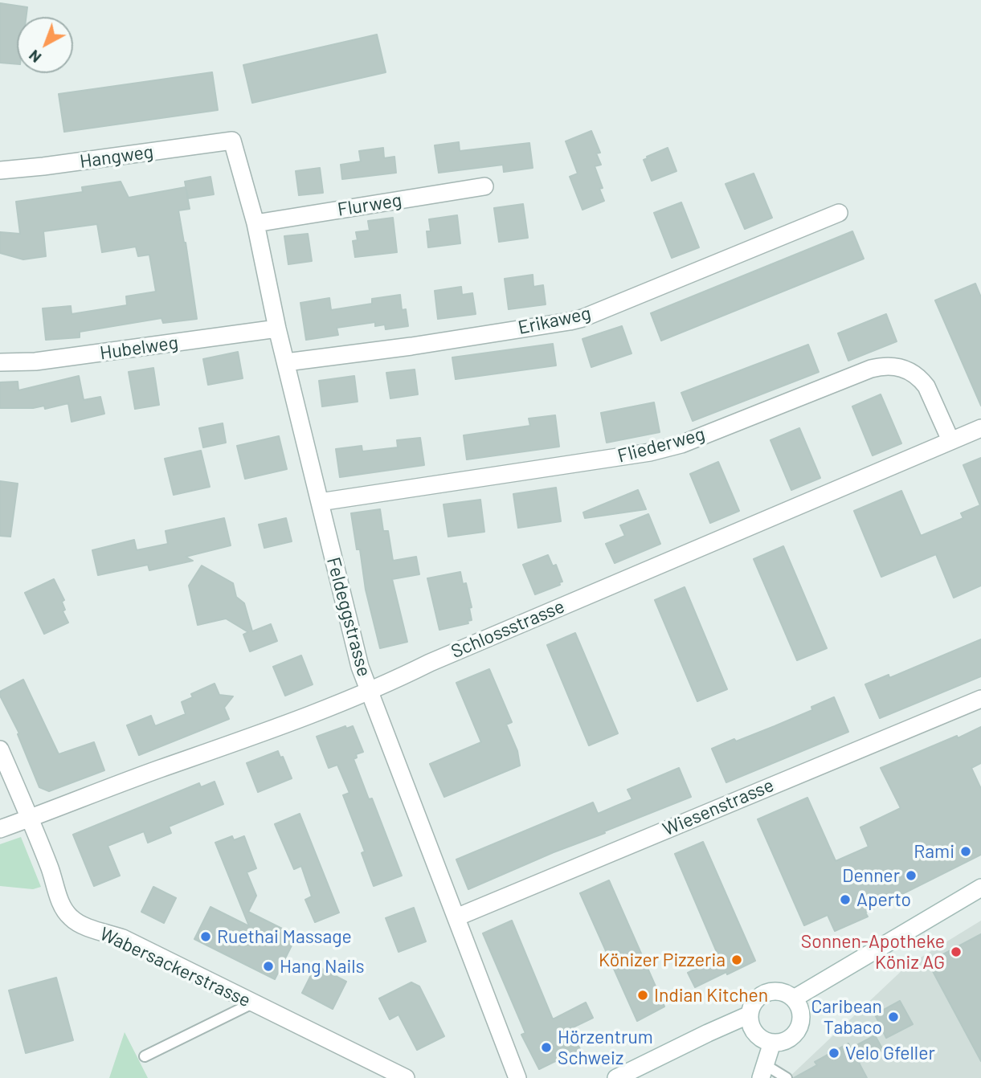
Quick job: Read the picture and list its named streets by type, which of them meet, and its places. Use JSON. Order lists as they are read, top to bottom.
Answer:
{
  "streets": {
    "street": [
      "Hangweg",
      "Flurweg",
      "Erikaweg",
      "Hubelweg",
      "Fliederweg",
      "Feldeggstrasse",
      "Schlossstrasse",
      "Wiesenstrasse",
      "Wabersackerstrasse"
    ]
  },
  "crossings": [
    ["Hangweg", "Feldeggstrasse"],
    ["Flurweg", "Feldeggstrasse"],
    ["Erikaweg", "Feldeggstrasse"],
    ["Hubelweg", "Feldeggstrasse"],
    ["Fliederweg", "Feldeggstrasse"],
    ["Fliederweg", "Schlossstrasse"],
    ["Feldeggstrasse", "Schlossstrasse"],
    ["Feldeggstrasse", "Wiesenstrasse"],
    ["Schlossstrasse", "Wabersackerstrasse"]
  ],
  "places": [
    "Rami",
    "Denner",
    "Aperto",
    "Ruethai Massage",
    "Sonnen-Apotheke Köniz AG",
    "Könizer Pizzeria",
    "Hang Nails",
    "Indian Kitchen",
    "Caribean Tabaco",
    "Hörzentrum Schweiz",
    "Velo Gfeller"
  ],
  "north": "bottom left"
}
